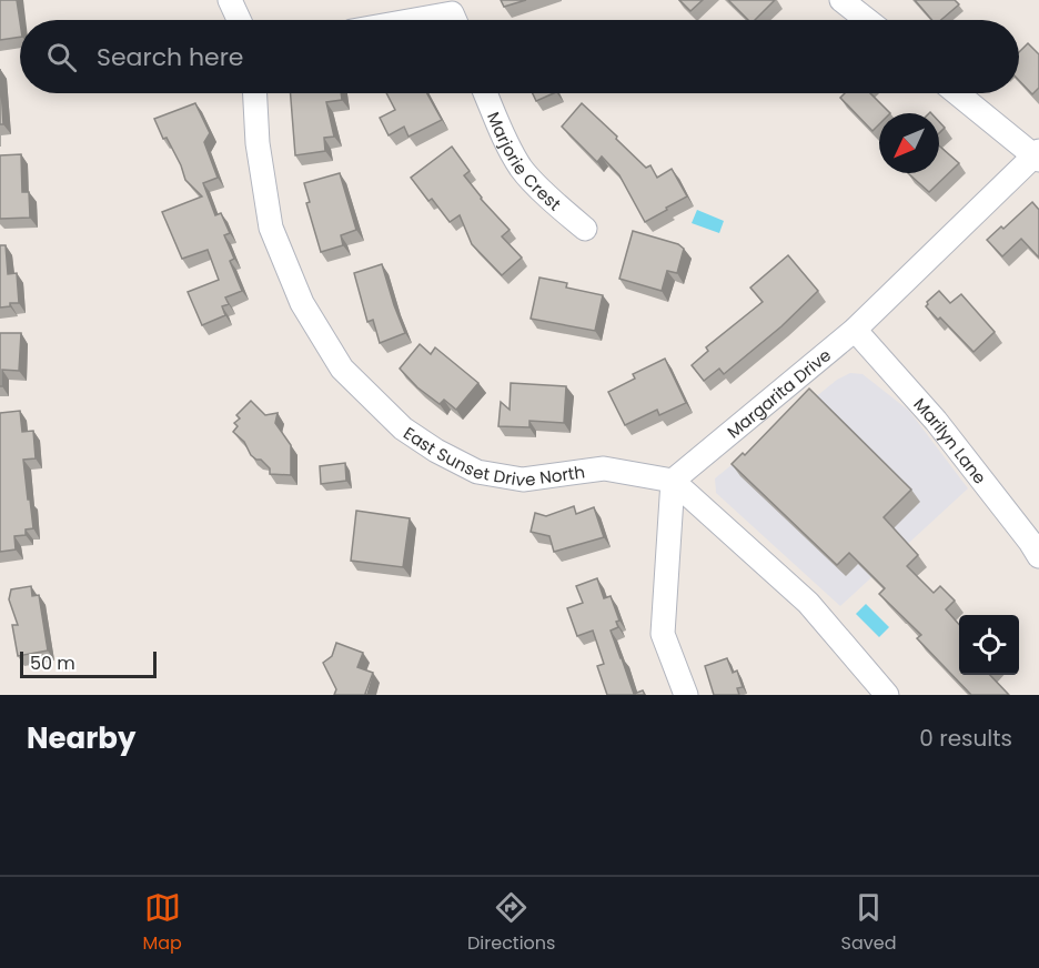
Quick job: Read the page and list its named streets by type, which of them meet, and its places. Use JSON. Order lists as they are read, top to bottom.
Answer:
{
  "streets": {
    "street": [
      "Marjorie Crest",
      "Margarita Drive",
      "Marilyn Lane",
      "East Sunset Drive North"
    ]
  },
  "crossings": [
    ["Margarita Drive", "Marilyn Lane"],
    ["Margarita Drive", "East Sunset Drive North"]
  ],
  "scale_bar": "50 m",
  "north": "bottom left",
  "page": {
    "search": "Search here",
    "scale": "50 m",
    "heading": ["Nearby", "0 results"],
    "nav": ["Map", "Directions", "Saved"]
  }
}
